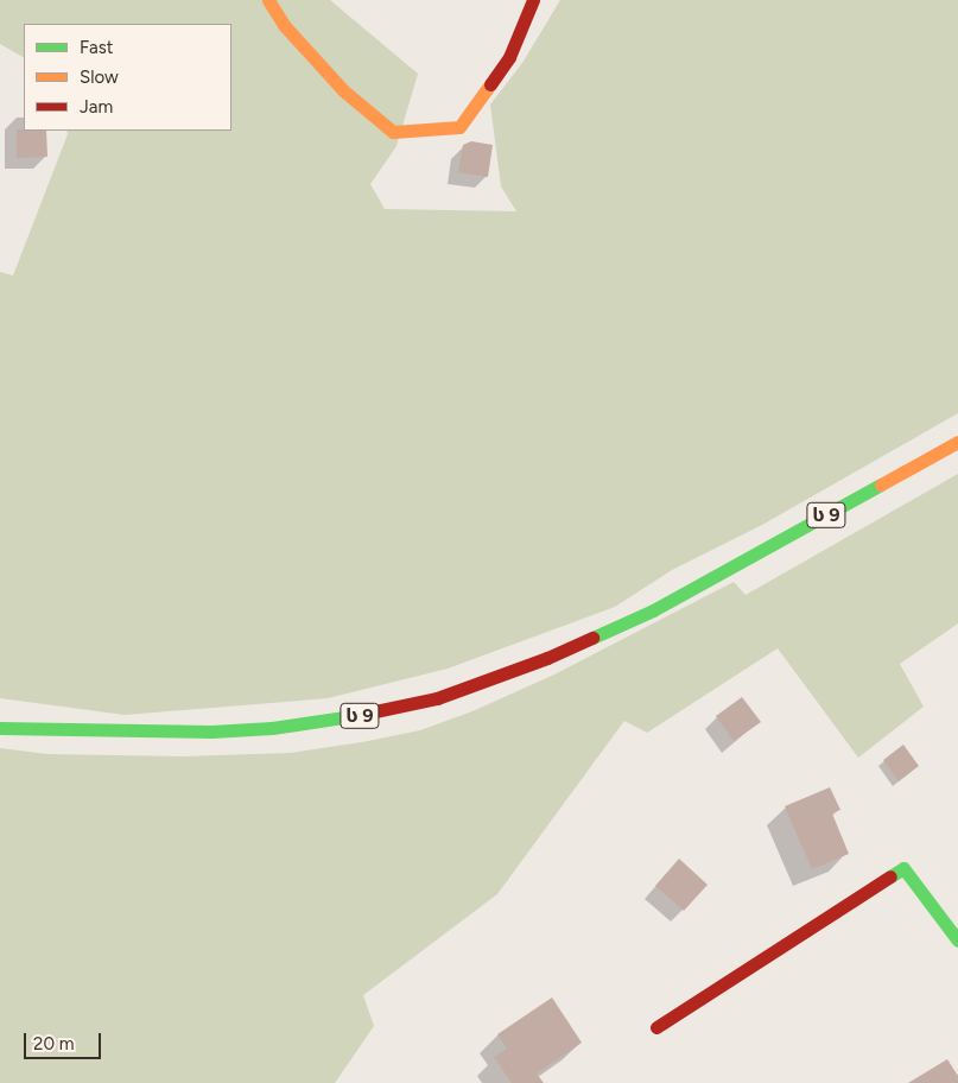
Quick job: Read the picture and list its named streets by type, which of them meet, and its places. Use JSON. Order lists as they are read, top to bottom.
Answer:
{
  "streets": {
    "main road": ["ს 9"]
  },
  "legend": ["Fast", "Slow", "Jam"],
  "scale_bar": "20 m"
}
